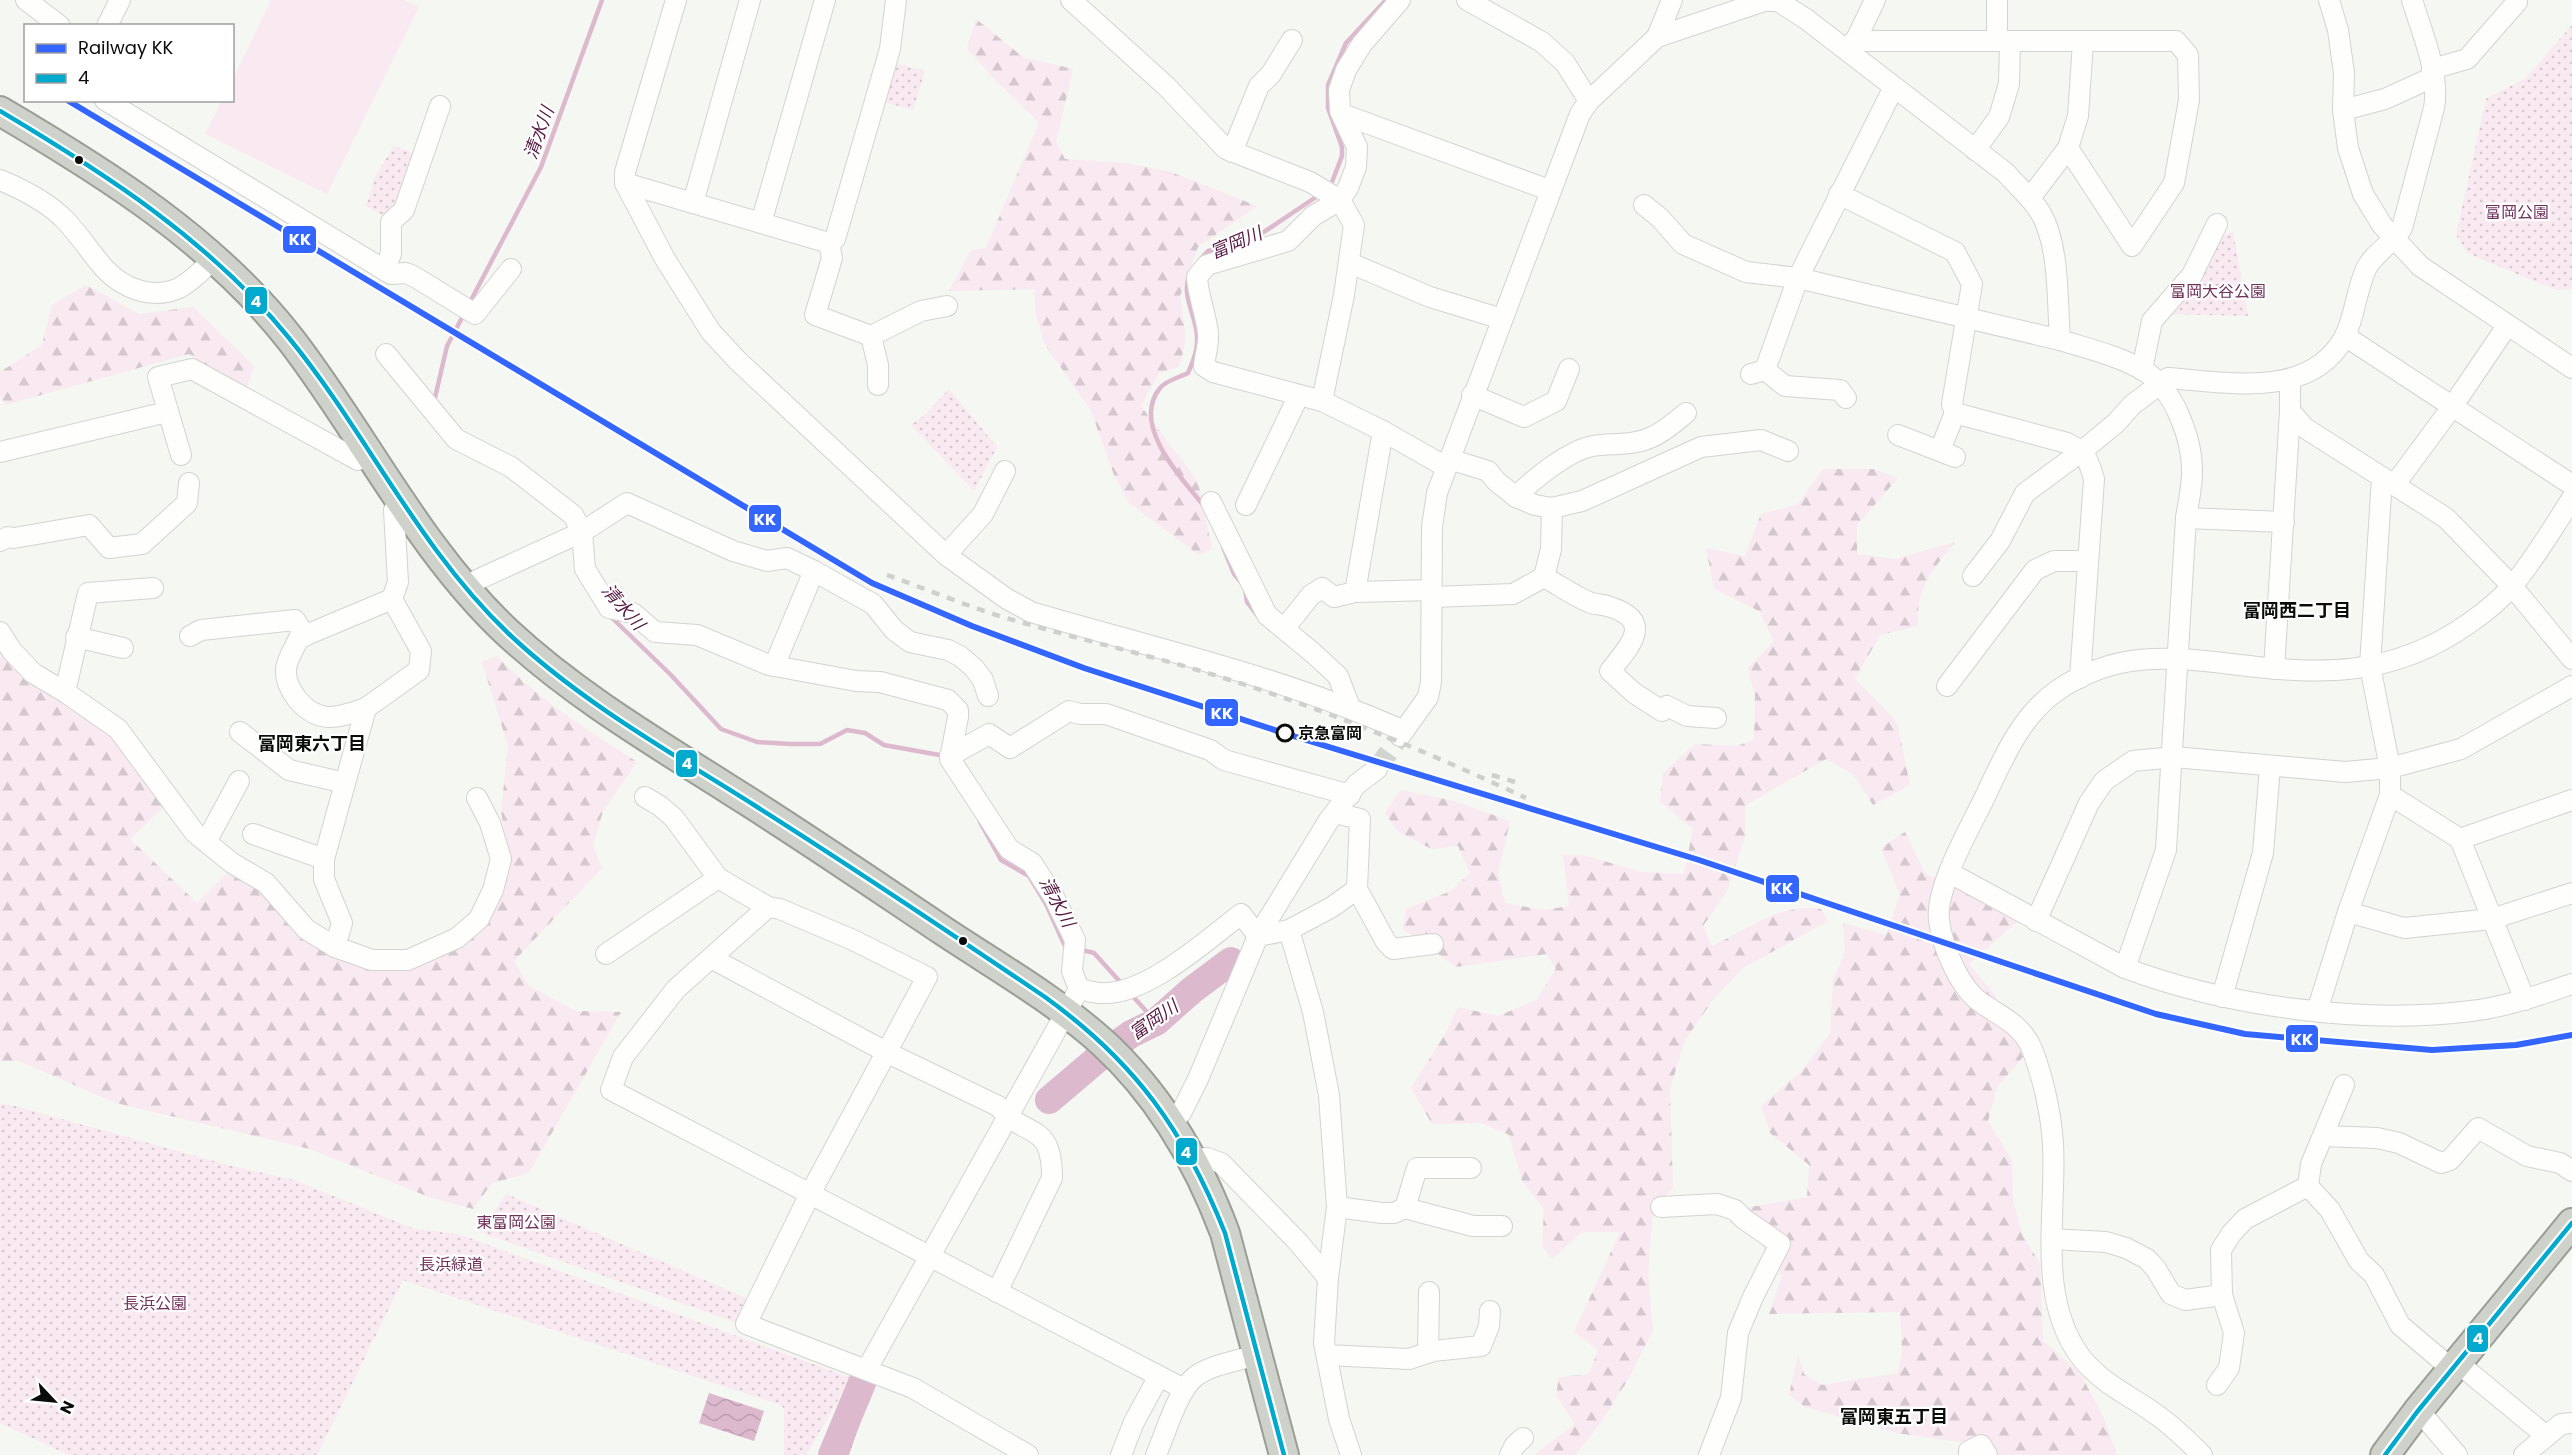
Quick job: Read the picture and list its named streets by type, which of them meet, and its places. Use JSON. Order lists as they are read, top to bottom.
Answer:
{
  "districts": ["富岡西二丁目", "富岡東六丁目", "富岡東五丁目"],
  "water": ["清水川", "富岡川"],
  "parks": [
    "富岡公園",
    "富岡大谷公園",
    "東富岡公園",
    "長浜緑道",
    "長浜公園"
  ],
  "places": ["京急富岡"],
  "lines": ["rail line KK", "transit line 4"],
  "legend": ["Railway KK", "4"],
  "north": "bottom right"
}
